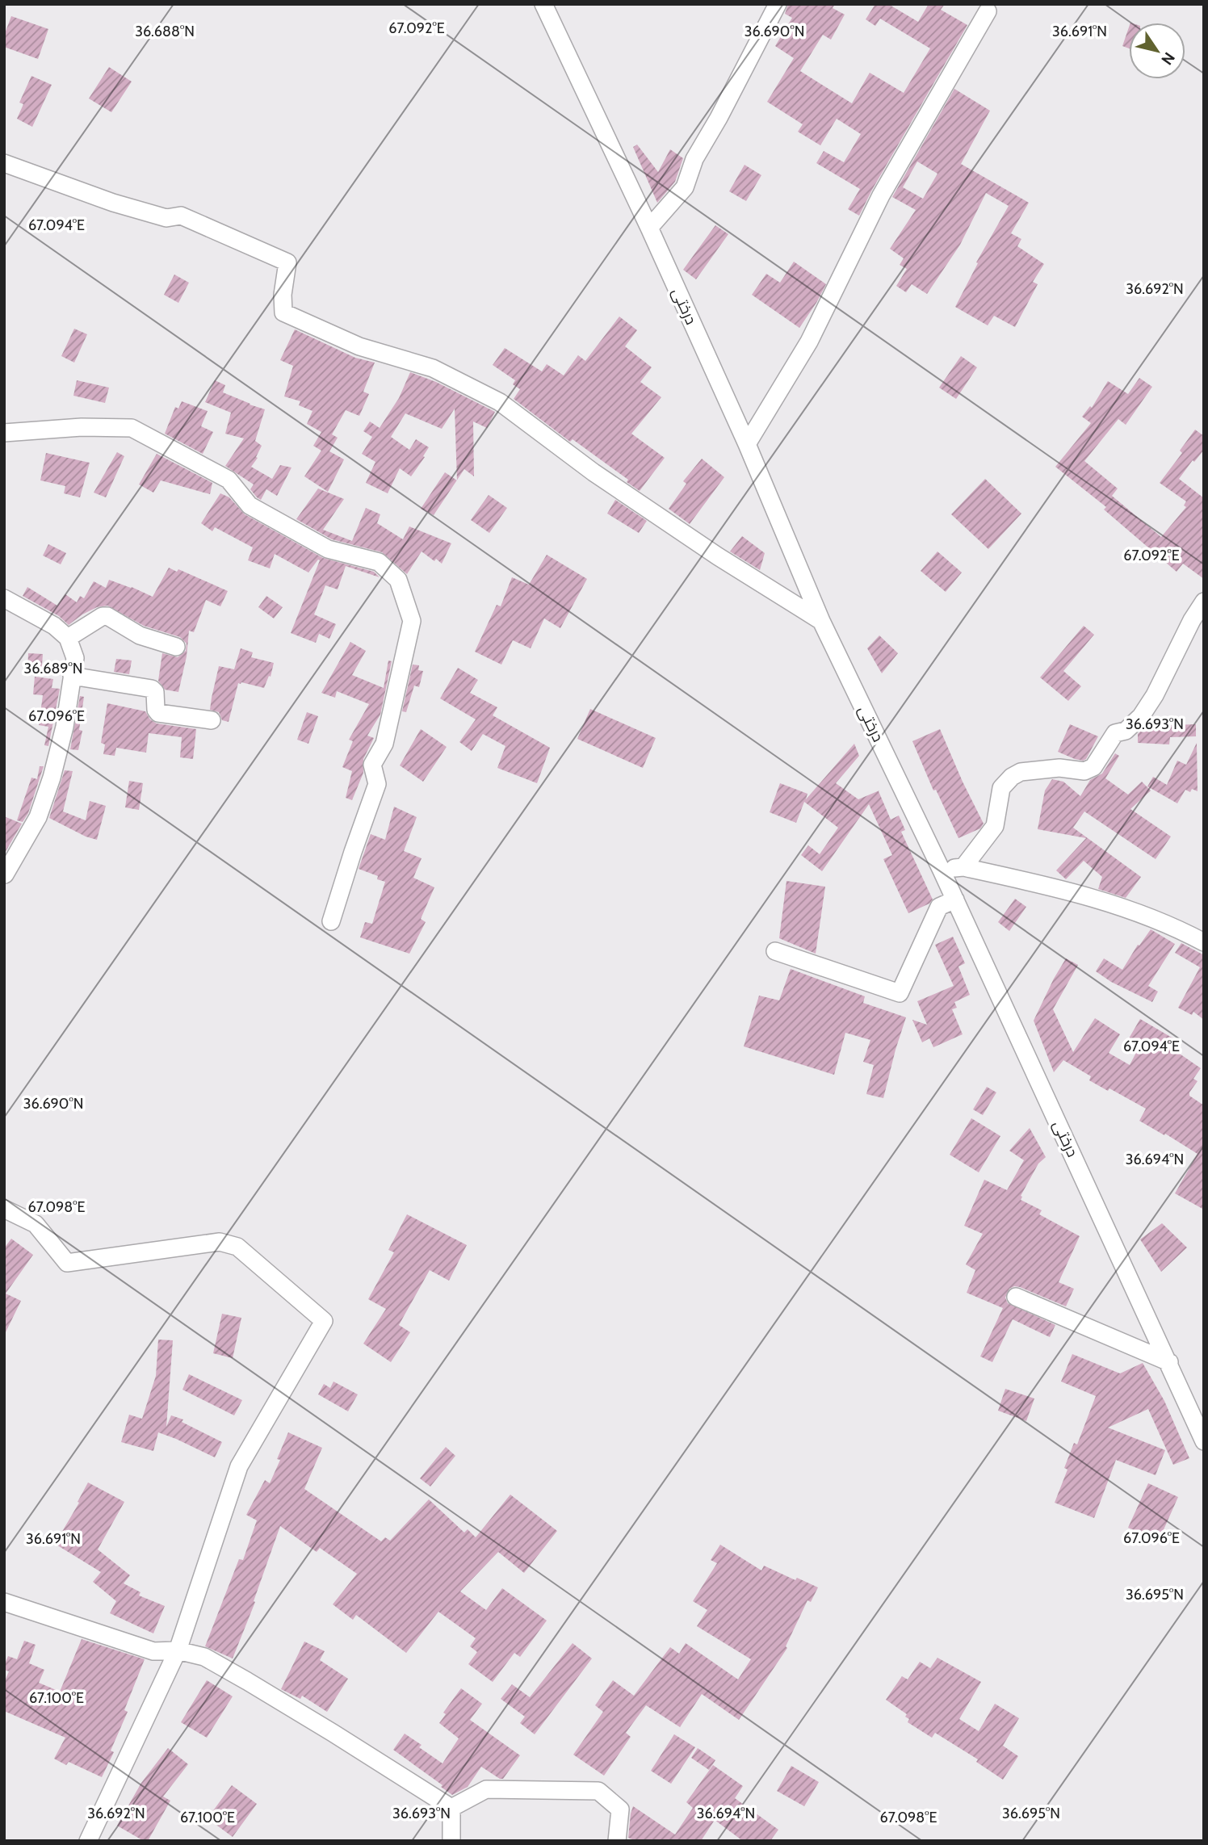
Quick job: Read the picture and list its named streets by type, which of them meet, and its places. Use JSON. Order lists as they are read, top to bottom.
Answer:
{
  "streets": {
    "street": ["درختی"]
  },
  "north": "bottom right",
  "coordinates": [
    "67.092°E",
    "36.688°N",
    "36.690°N",
    "36.691°N",
    "67.094°E",
    "36.692°N",
    "36.689°N",
    "67.096°E",
    "36.693°N",
    "36.694°N",
    "67.098°E",
    "36.695°N",
    "67.100°E"
  ]
}
